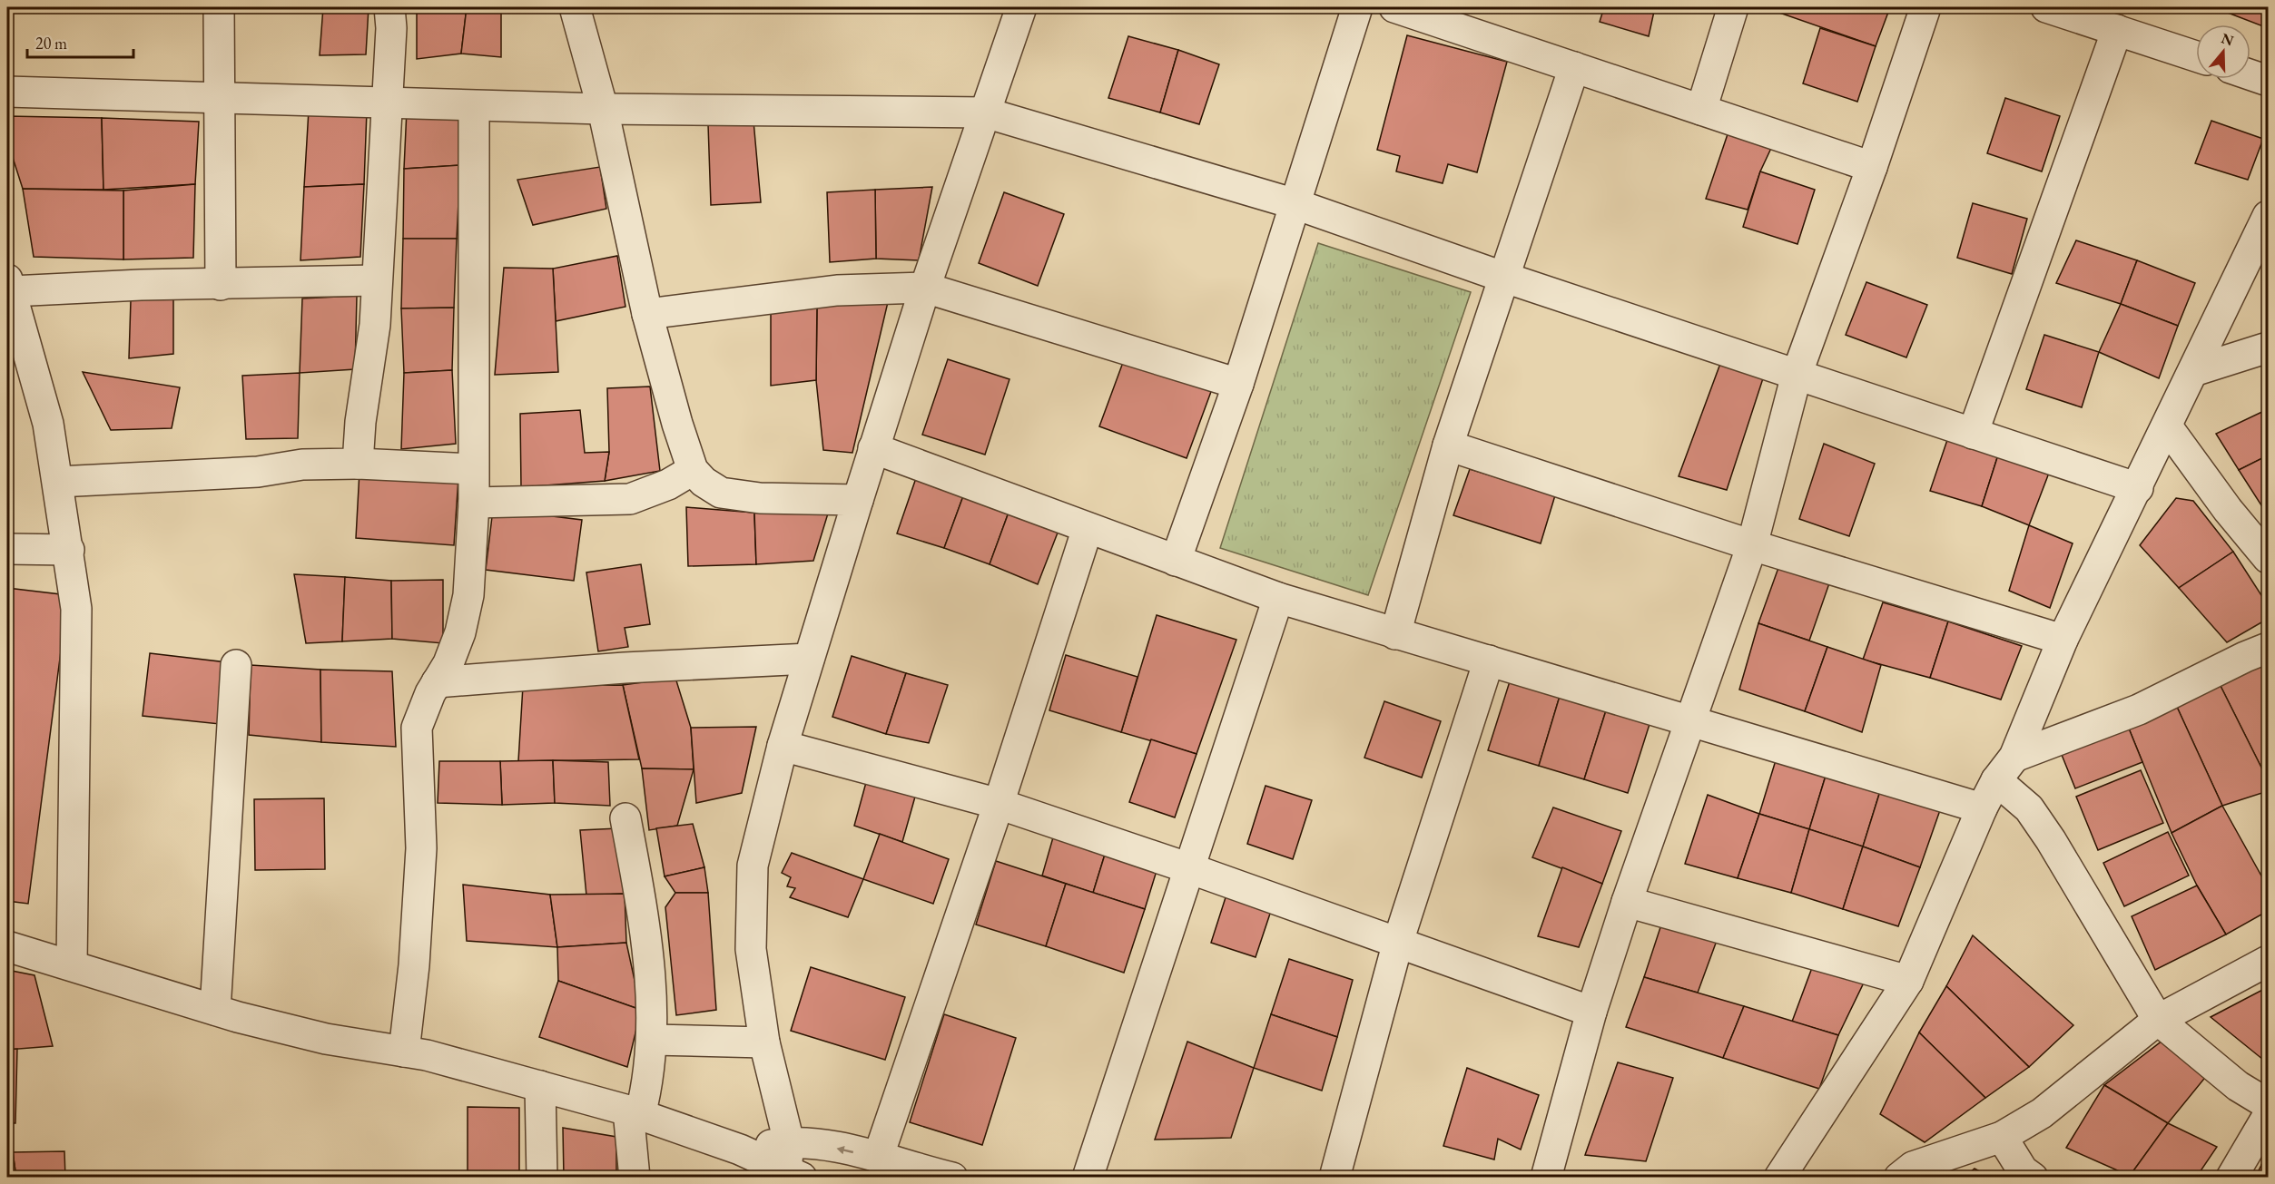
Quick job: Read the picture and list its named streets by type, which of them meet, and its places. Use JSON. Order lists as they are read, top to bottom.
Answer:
{
  "scale_bar": "20 m",
  "north": "top"
}
